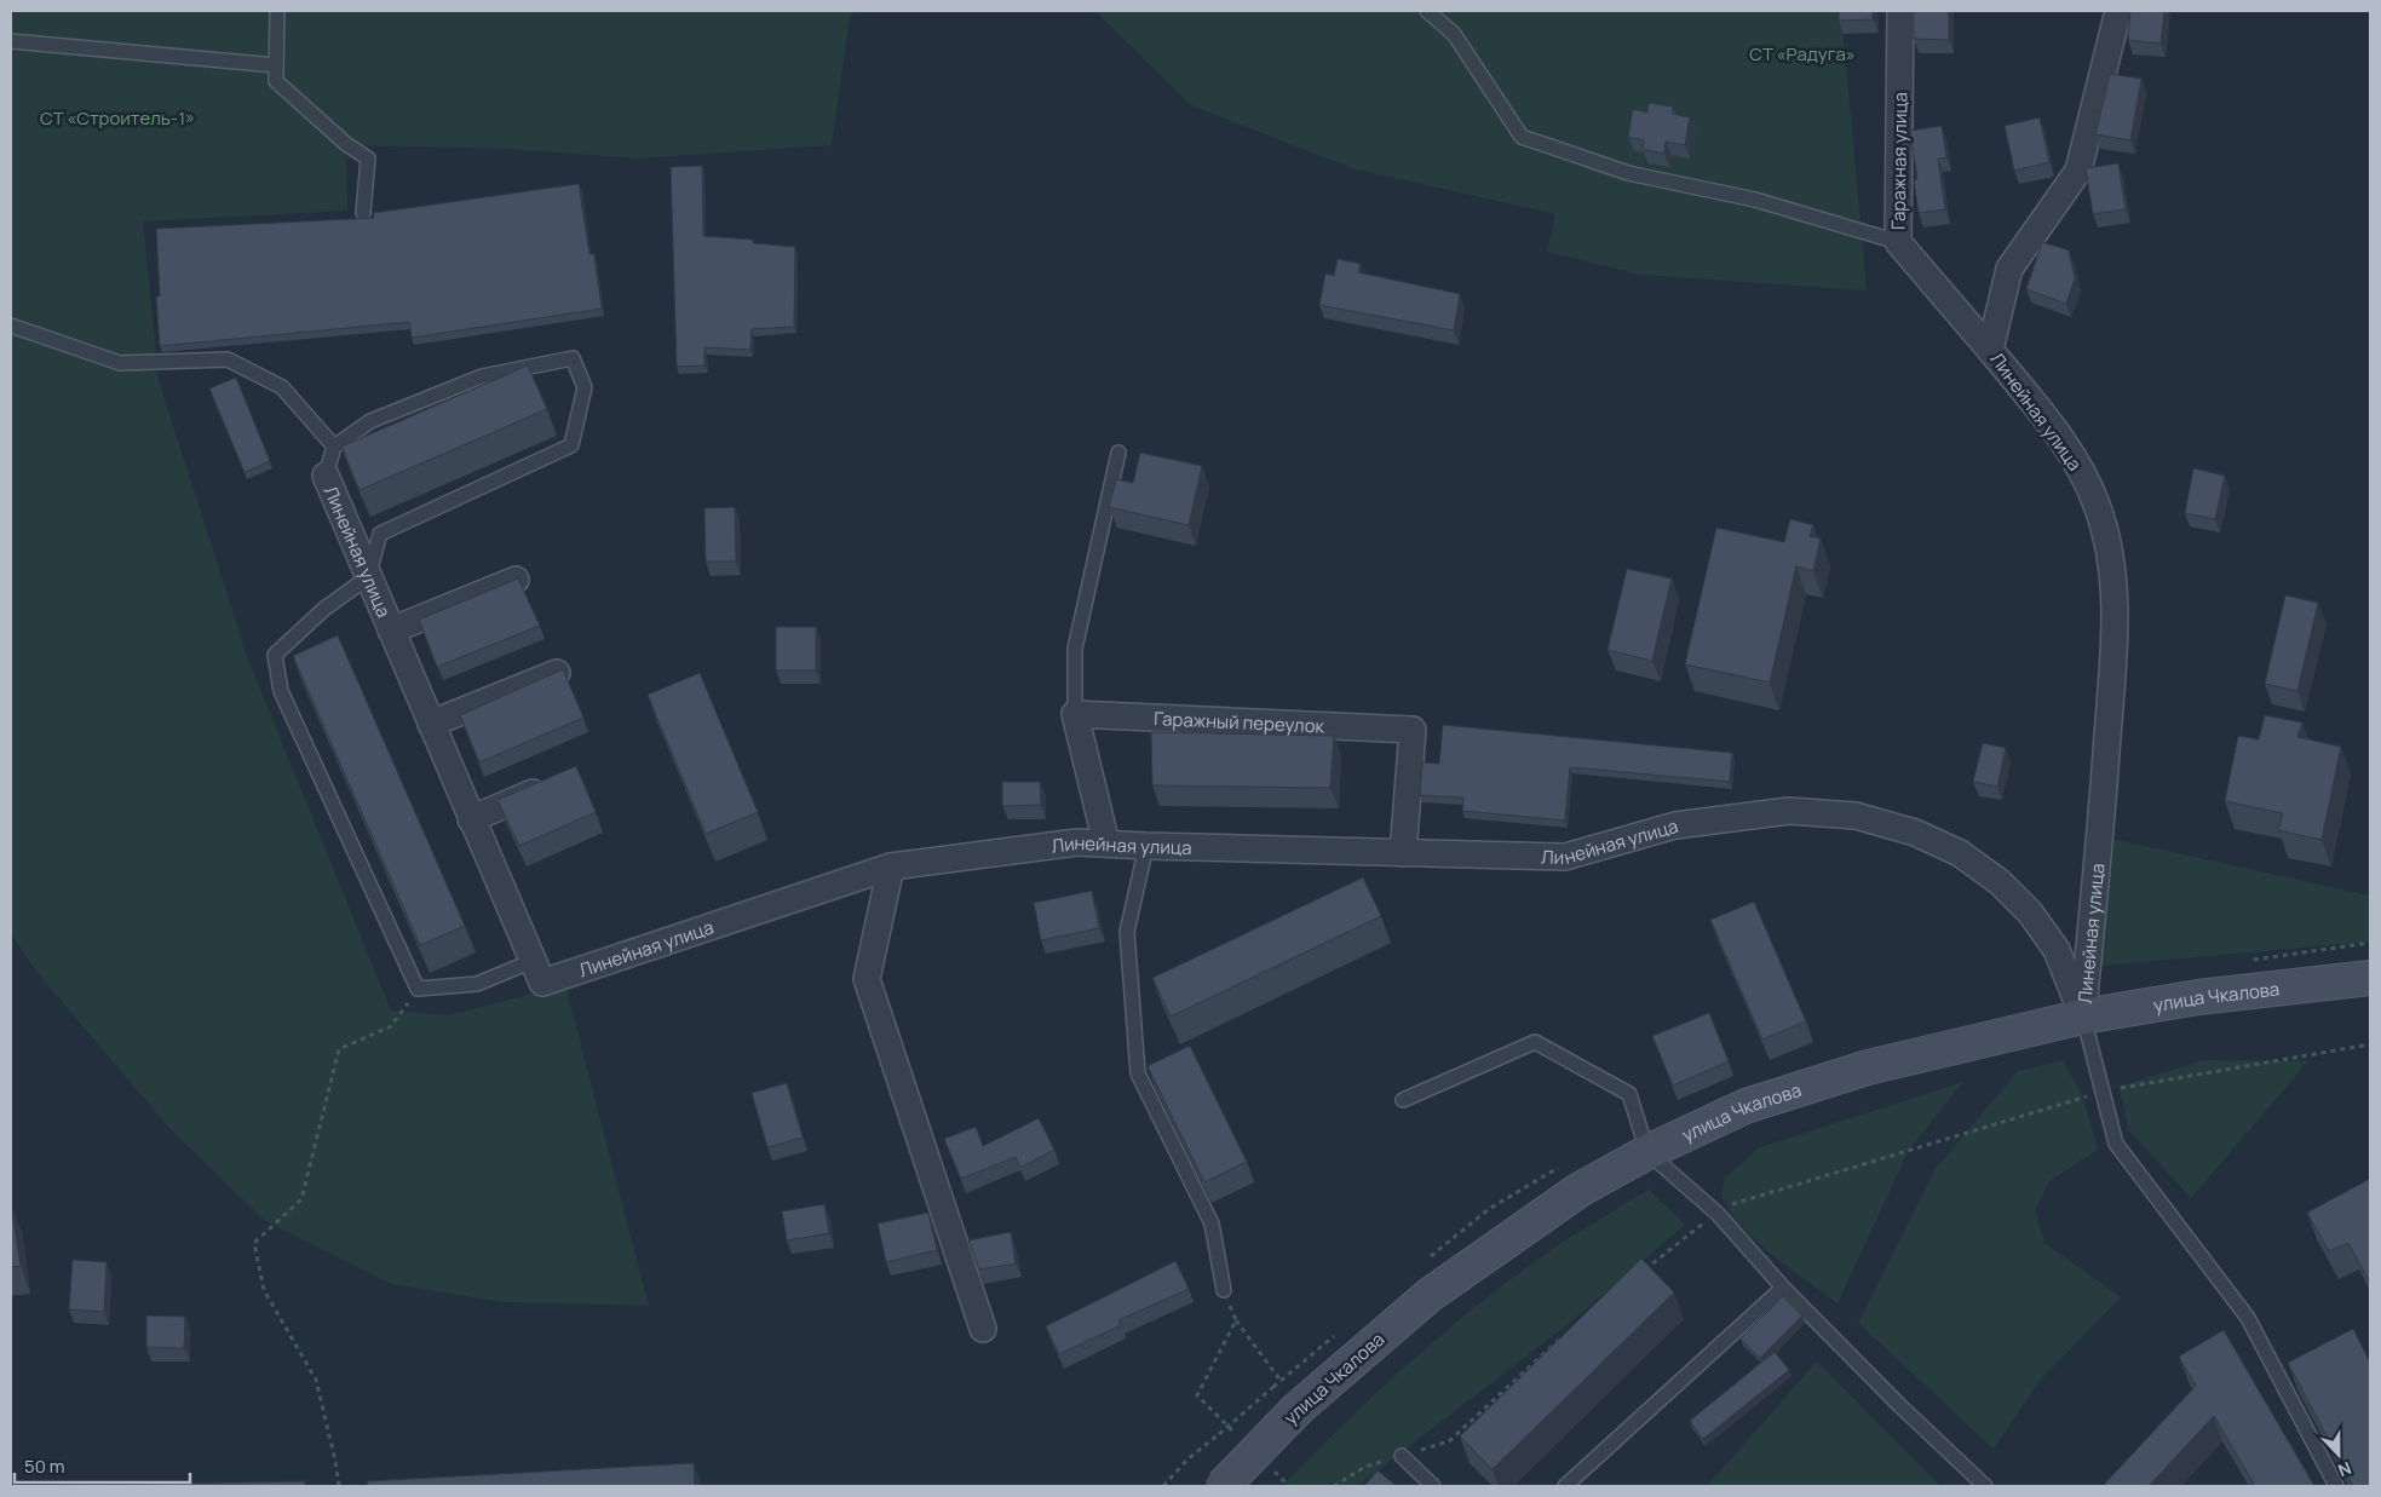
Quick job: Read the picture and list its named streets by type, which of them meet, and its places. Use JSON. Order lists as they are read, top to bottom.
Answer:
{
  "streets": {
    "main road": ["улица Чкалова"],
    "street": ["Гаражная улица", "Линейная улица", "Гаражный переулок"]
  },
  "crossings": [
    ["Гаражная улица", "Линейная улица"],
    ["Линейная улица", "Гаражный переулок"],
    ["Линейная улица", "улица Чкалова"]
  ],
  "parks": ["СТ «Радуга»", "СТ «Строитель-1»"],
  "scale_bar": "50 m",
  "north": "bottom"
}
